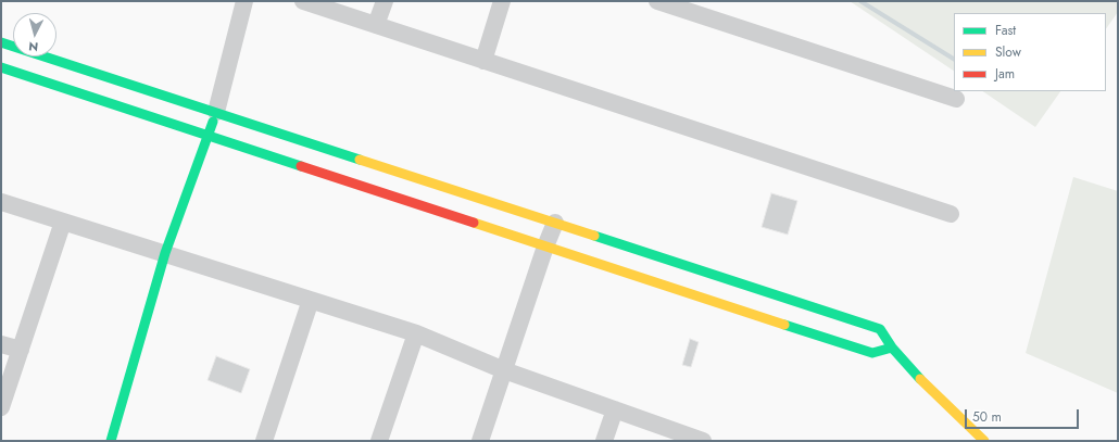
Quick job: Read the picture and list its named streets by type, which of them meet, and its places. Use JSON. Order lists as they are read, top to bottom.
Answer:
{
  "legend": ["Fast", "Slow", "Jam"],
  "scale_bar": "50 m",
  "north": "bottom"
}
